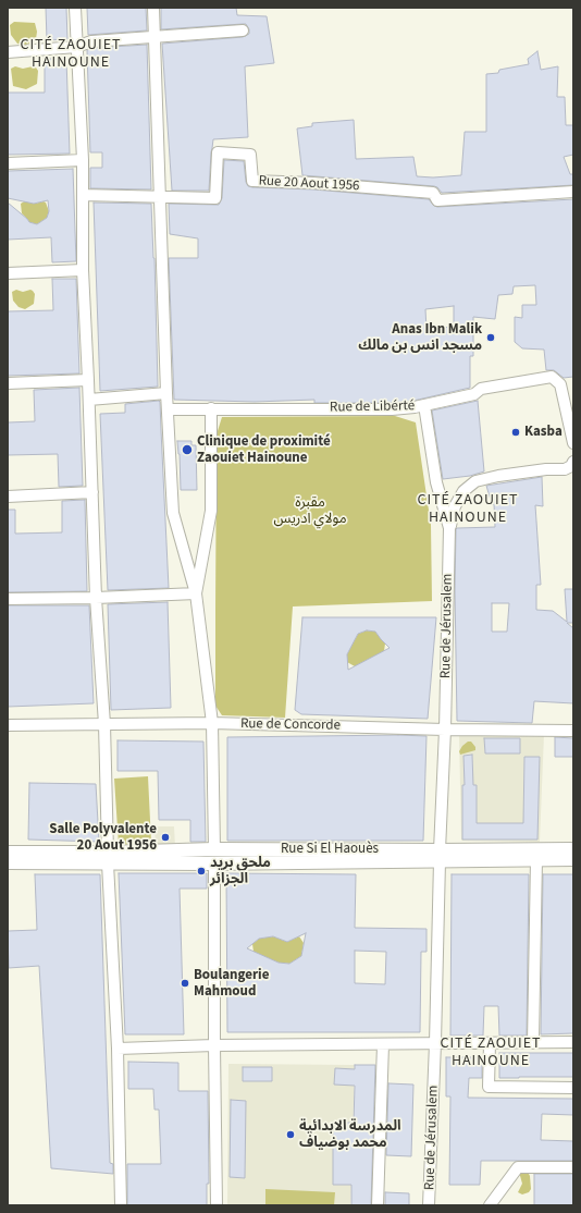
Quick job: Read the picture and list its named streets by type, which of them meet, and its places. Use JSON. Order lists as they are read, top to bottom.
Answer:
{
  "streets": {
    "street": [
      "Rue 20 Aout 1956",
      "Rue de Libérté",
      "Rue de Jérusalem",
      "Rue de Concorde",
      "Rue Si El Haouès"
    ]
  },
  "crossings": [
    ["Rue de Libérté", "Rue de Jérusalem"],
    ["Rue de Jérusalem", "Rue de Concorde"],
    ["Rue de Jérusalem", "Rue Si El Haouès"]
  ],
  "districts": ["CITÉ ZAOUIET HAINOUNE", "CITÉ ZAOUIET HAINOUNE", "CITÉ ZAOUIET HAINOUNE"],
  "parks": ["مقبرة مولاي ادريس"],
  "places": [
    "Anas Ibn Malik مسجد انس بن مالك",
    "Kasba",
    "Clinique de proximité Zaouiet Hainoune",
    "Salle Polyvalente 20 Aout 1956",
    "ملحق بريد الجزائر",
    "Boulangerie Mahmoud",
    "المدرسة الابدائية محمد بوضياف"
  ]
}
